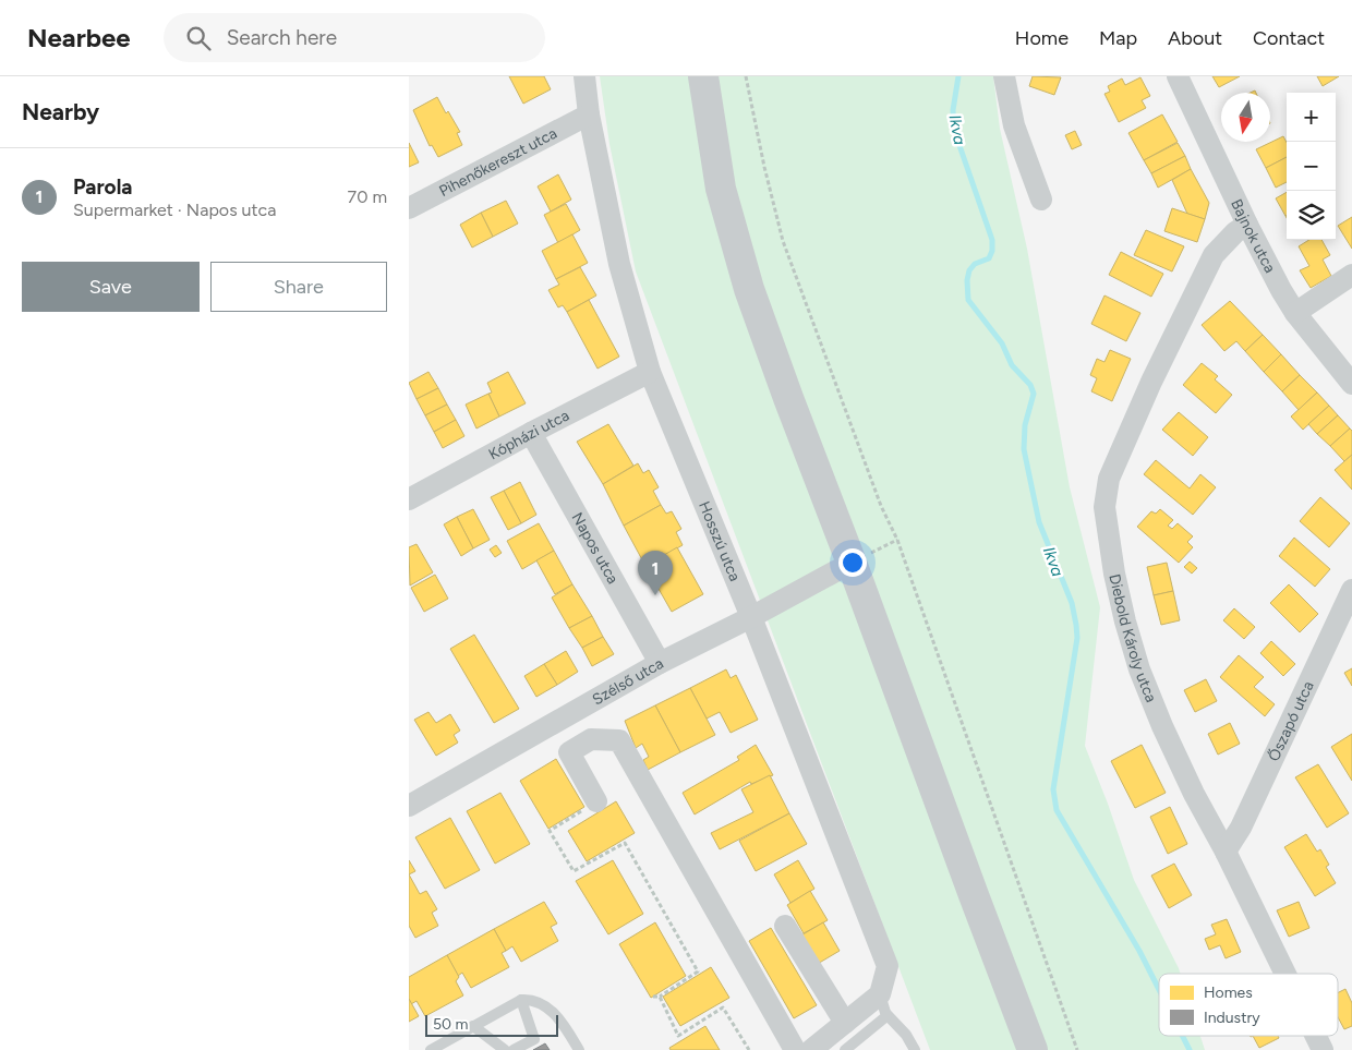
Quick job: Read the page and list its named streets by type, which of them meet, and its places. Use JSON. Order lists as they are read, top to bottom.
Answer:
{
  "streets": {
    "street": [
      "Pihenőkereszt utca",
      "Bajnok utca",
      "Kópházi utca",
      "Hosszú utca",
      "Napos utca",
      "Diebold Károly utca",
      "Szélső utca",
      "Őszapó utca"
    ]
  },
  "crossings": [
    ["Pihenőkereszt utca", "Hosszú utca"],
    ["Bajnok utca", "Diebold Károly utca"],
    ["Kópházi utca", "Hosszú utca"],
    ["Kópházi utca", "Napos utca"],
    ["Hosszú utca", "Szélső utca"],
    ["Napos utca", "Szélső utca"],
    ["Diebold Károly utca", "Őszapó utca"]
  ],
  "water": ["Ikva"],
  "legend": ["Homes", "Industry"],
  "scale_bar": "50 m",
  "north": "bottom",
  "page": {
    "header": "Nearbee",
    "search": "Search here",
    "nav": [
      "Home",
      "Map",
      "About",
      "Contact"
    ],
    "heading": "Nearby",
    "map_buttons": ["+", "−"],
    "list": [
      {
        "mark": "1",
        "name": "Parola",
        "note": "Supermarket · Napos utca",
        "value": "70 m"
      }
    ],
    "buttons": ["Save", "Share"],
    "pins": "1",
    "scale": "50 m"
  }
}
